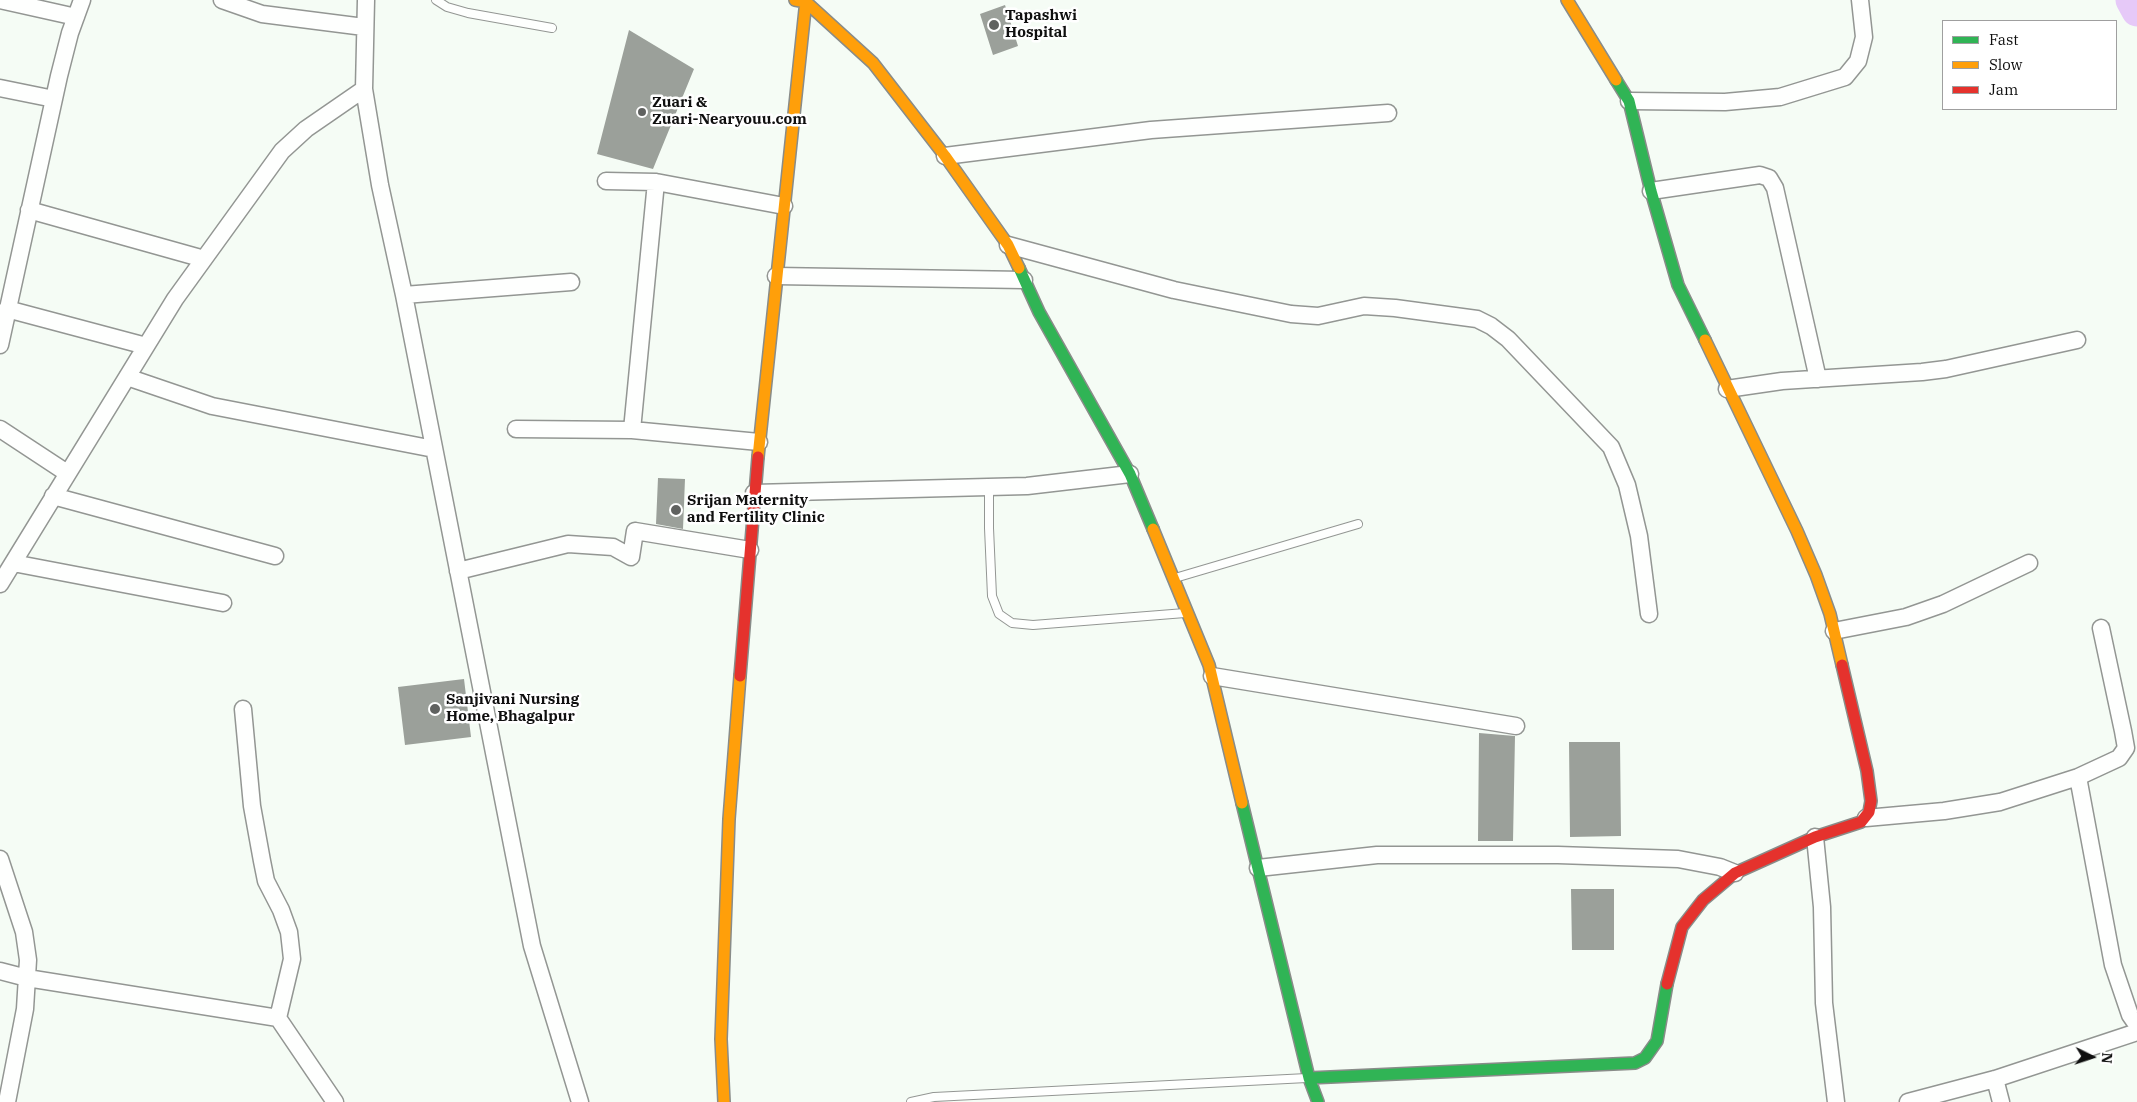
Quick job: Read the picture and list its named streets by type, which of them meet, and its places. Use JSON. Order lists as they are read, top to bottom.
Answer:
{
  "places": [
    "Tapashwi Hospital",
    "Zuari & Zuari-Nearyouu.com",
    "Srijan Maternity and Fertility Clinic",
    "Sanjivani Nursing Home, Bhagalpur"
  ],
  "legend": ["Fast", "Slow", "Jam"],
  "north": "right"
}
